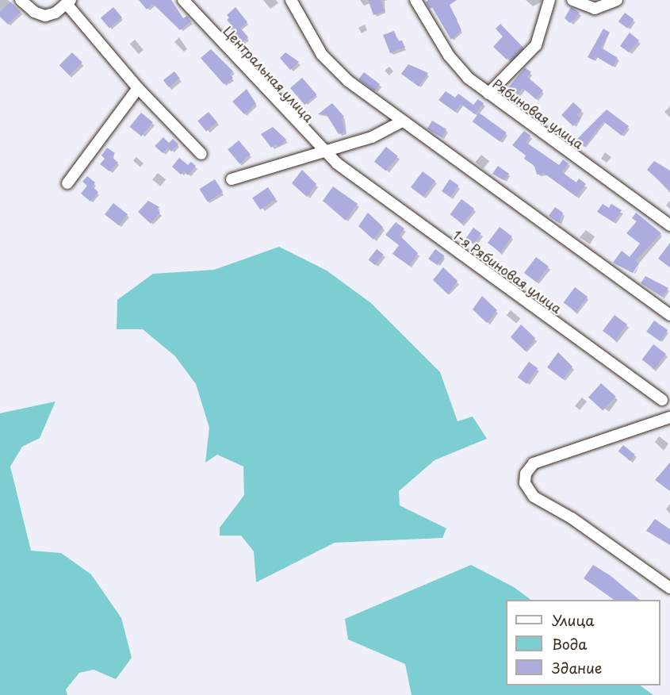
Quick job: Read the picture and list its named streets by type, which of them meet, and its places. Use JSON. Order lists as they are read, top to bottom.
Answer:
{
  "streets": {
    "street": ["Центральная улица", "Рябиновая улица", "1-я Рябиновая улица"]
  },
  "crossings": [
    ["Центральная улица", "1-я Рябиновая улица"]
  ],
  "legend": ["Улица", "Вода", "Здание"]
}
